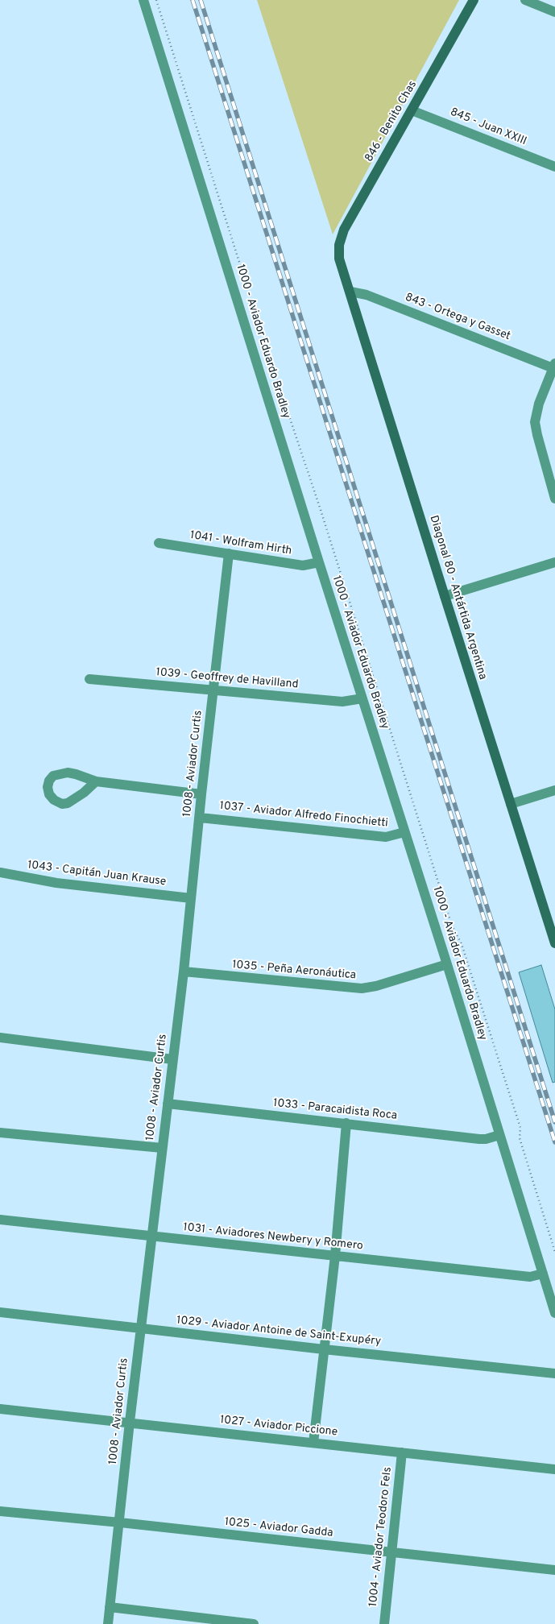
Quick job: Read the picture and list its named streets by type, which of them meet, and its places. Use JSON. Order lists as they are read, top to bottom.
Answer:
{
  "streets": {
    "main road": ["846 - Benito Chas", "Diagonal 80 - Antártida Argentina"],
    "street": [
      "845 - Juan XXIII",
      "843 - Ortega y Gasset",
      "1000 - Aviador Eduardo Bradley",
      "1041 - Wolfram Hirth",
      "1039 - Geoffrey de Havilland",
      "1008 - Aviador Curtis",
      "1037 - Aviador Alfredo Finochietti",
      "1043 - Capitán Juan Krause",
      "1035 - Peña Aeronáutica",
      "1033 - Paracaidista Roca",
      "1031 - Aviadores Newbery y Romero",
      "1029 - Aviador Antoine de Saint-Exupéry",
      "1027 - Aviador Piccione",
      "1025 - Aviador Gadda",
      "1004 - Aviador Teodoro Fels"
    ]
  },
  "crossings": [
    ["846 - Benito Chas", "845 - Juan XXIII"],
    ["846 - Benito Chas", "Diagonal 80 - Antártida Argentina"],
    ["843 - Ortega y Gasset", "Diagonal 80 - Antártida Argentina"],
    ["1000 - Aviador Eduardo Bradley", "1041 - Wolfram Hirth"],
    ["1000 - Aviador Eduardo Bradley", "1039 - Geoffrey de Havilland"],
    ["1000 - Aviador Eduardo Bradley", "1037 - Aviador Alfredo Finochietti"],
    ["1000 - Aviador Eduardo Bradley", "1035 - Peña Aeronáutica"],
    ["1000 - Aviador Eduardo Bradley", "1033 - Paracaidista Roca"],
    ["1000 - Aviador Eduardo Bradley", "1031 - Aviadores Newbery y Romero"],
    ["1041 - Wolfram Hirth", "1008 - Aviador Curtis"],
    ["1039 - Geoffrey de Havilland", "1008 - Aviador Curtis"],
    ["1008 - Aviador Curtis", "1037 - Aviador Alfredo Finochietti"],
    ["1008 - Aviador Curtis", "1043 - Capitán Juan Krause"],
    ["1008 - Aviador Curtis", "1035 - Peña Aeronáutica"],
    ["1008 - Aviador Curtis", "1033 - Paracaidista Roca"],
    ["1008 - Aviador Curtis", "1031 - Aviadores Newbery y Romero"],
    ["1008 - Aviador Curtis", "1029 - Aviador Antoine de Saint-Exupéry"],
    ["1008 - Aviador Curtis", "1027 - Aviador Piccione"],
    ["1008 - Aviador Curtis", "1025 - Aviador Gadda"],
    ["1027 - Aviador Piccione", "1004 - Aviador Teodoro Fels"],
    ["1025 - Aviador Gadda", "1004 - Aviador Teodoro Fels"]
  ]
}
